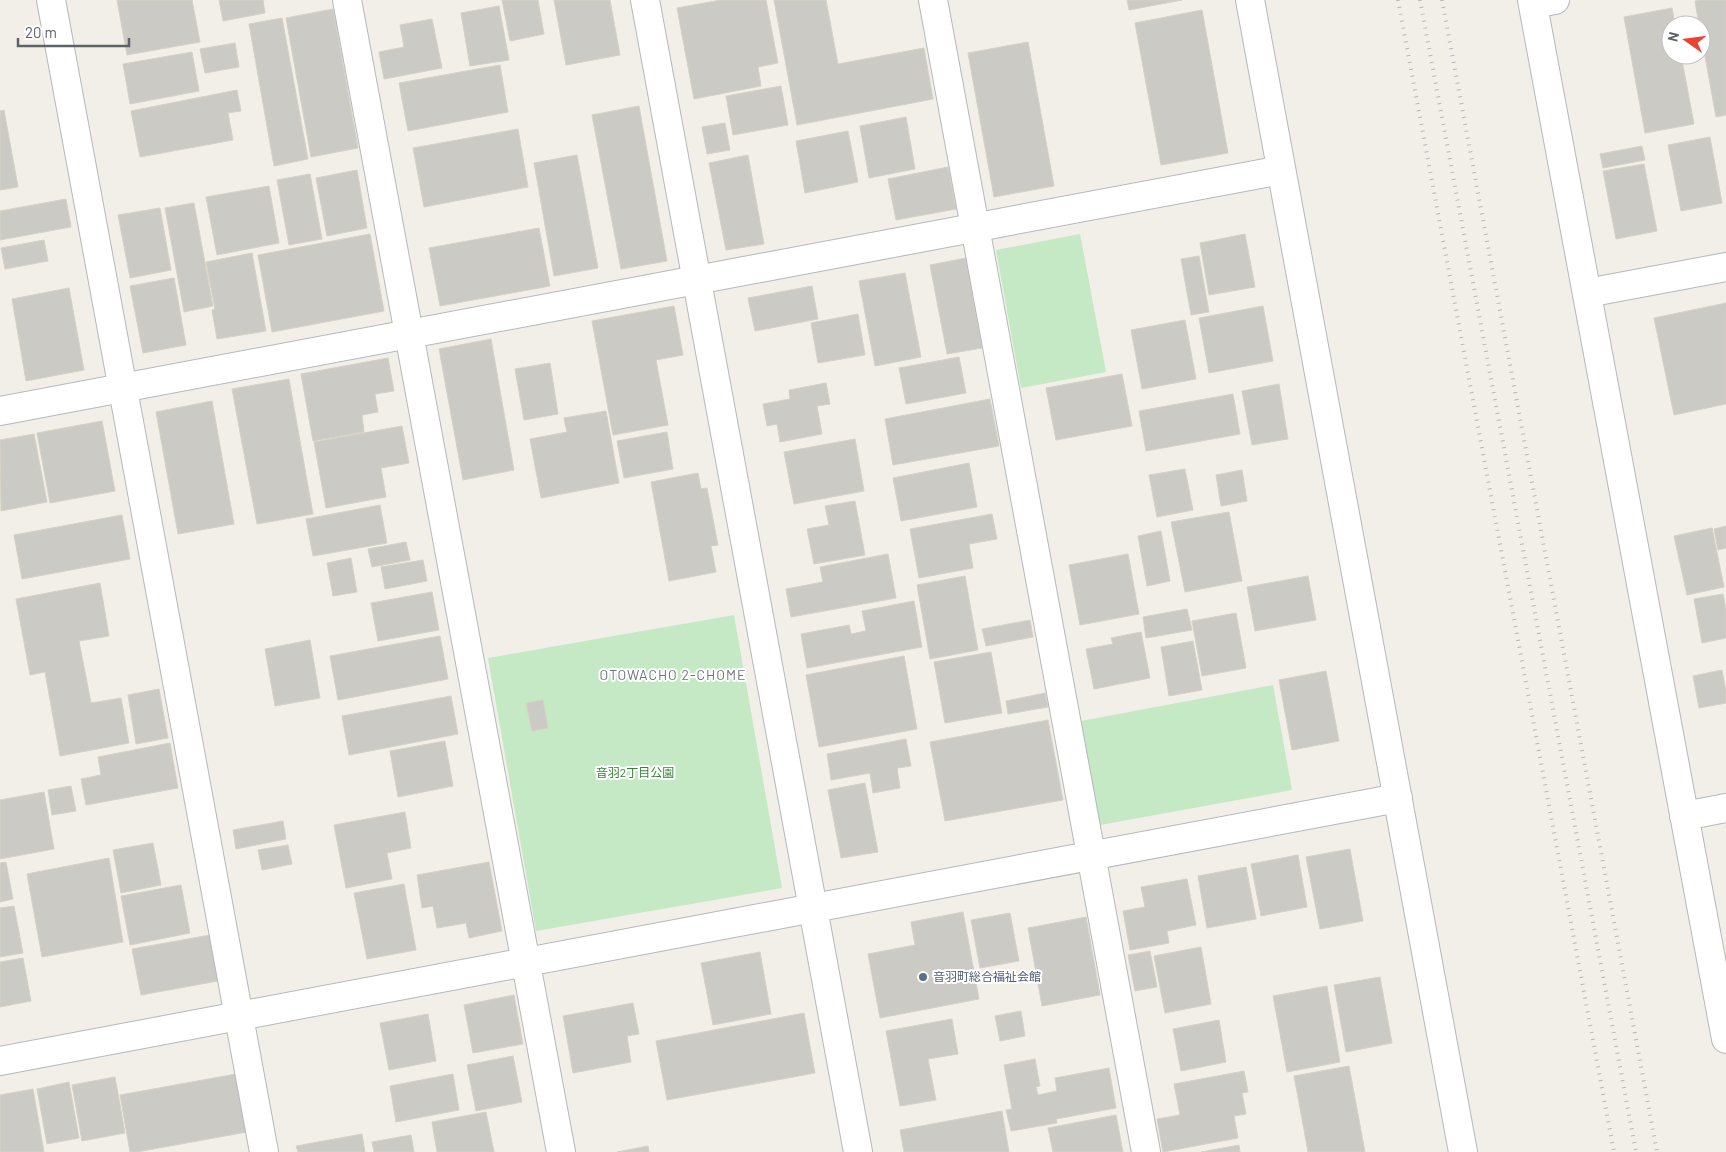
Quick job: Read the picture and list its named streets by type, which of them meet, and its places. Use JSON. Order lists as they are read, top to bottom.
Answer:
{
  "districts": ["OTOWACHO 2-CHOME"],
  "parks": ["音羽2丁目公園"],
  "places": ["音羽町総合福祉会館"],
  "scale_bar": "20 m",
  "north": "left"
}
